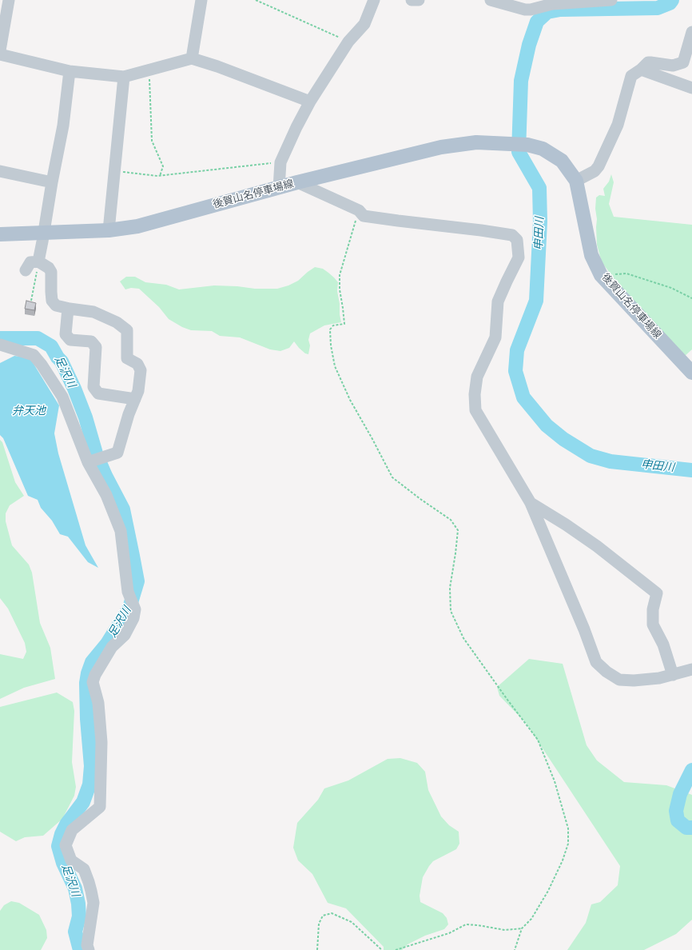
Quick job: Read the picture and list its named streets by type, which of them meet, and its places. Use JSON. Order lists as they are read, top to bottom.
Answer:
{
  "streets": {
    "main road": ["後賀山名停車場線"]
  },
  "water": ["申田川", "足沢川", "弁天池"]
}
